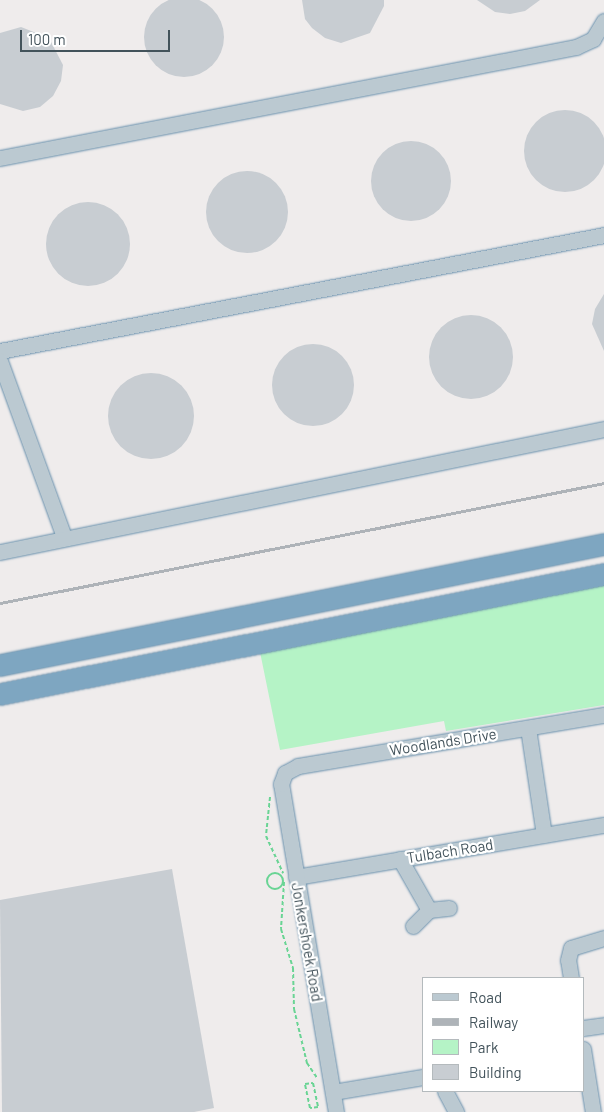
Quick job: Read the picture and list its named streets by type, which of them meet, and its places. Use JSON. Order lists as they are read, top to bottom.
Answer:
{
  "streets": {
    "street": ["Woodlands Drive", "Tulbach Road", "Jonkershoek Road"]
  },
  "crossings": [
    ["Woodlands Drive", "Jonkershoek Road"],
    ["Tulbach Road", "Jonkershoek Road"]
  ],
  "legend": [
    "Road",
    "Railway",
    "Park",
    "Building"
  ],
  "scale_bar": "100 m"
}
